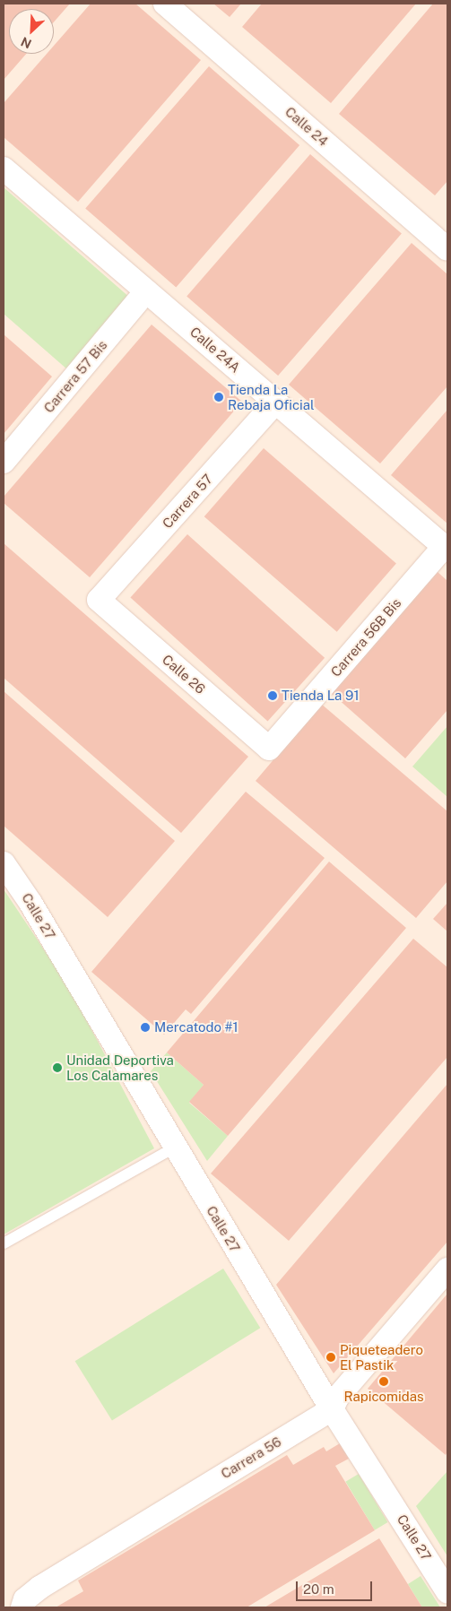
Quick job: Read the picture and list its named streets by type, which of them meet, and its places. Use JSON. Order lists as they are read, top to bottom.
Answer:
{
  "streets": {
    "street": [
      "Calle 24",
      "Calle 24A",
      "Carrera 57 Bis",
      "Carrera 57",
      "Carrera 56B Bis",
      "Calle 26",
      "Calle 27",
      "Carrera 56"
    ]
  },
  "crossings": [
    ["Calle 24A", "Carrera 57 Bis"],
    ["Calle 24A", "Carrera 57"],
    ["Calle 24A", "Carrera 56B Bis"],
    ["Carrera 57", "Calle 26"],
    ["Carrera 56B Bis", "Calle 26"],
    ["Calle 27", "Carrera 56"]
  ],
  "places": [
    "Tienda La Rebaja Oficial",
    "Tienda La 91",
    "Mercatodo #1",
    "Unidad Deportiva Los Calamares",
    "Piqueteadero El Pastik",
    "Rapicomidas"
  ],
  "scale_bar": "20 m",
  "north": "bottom left"
}
